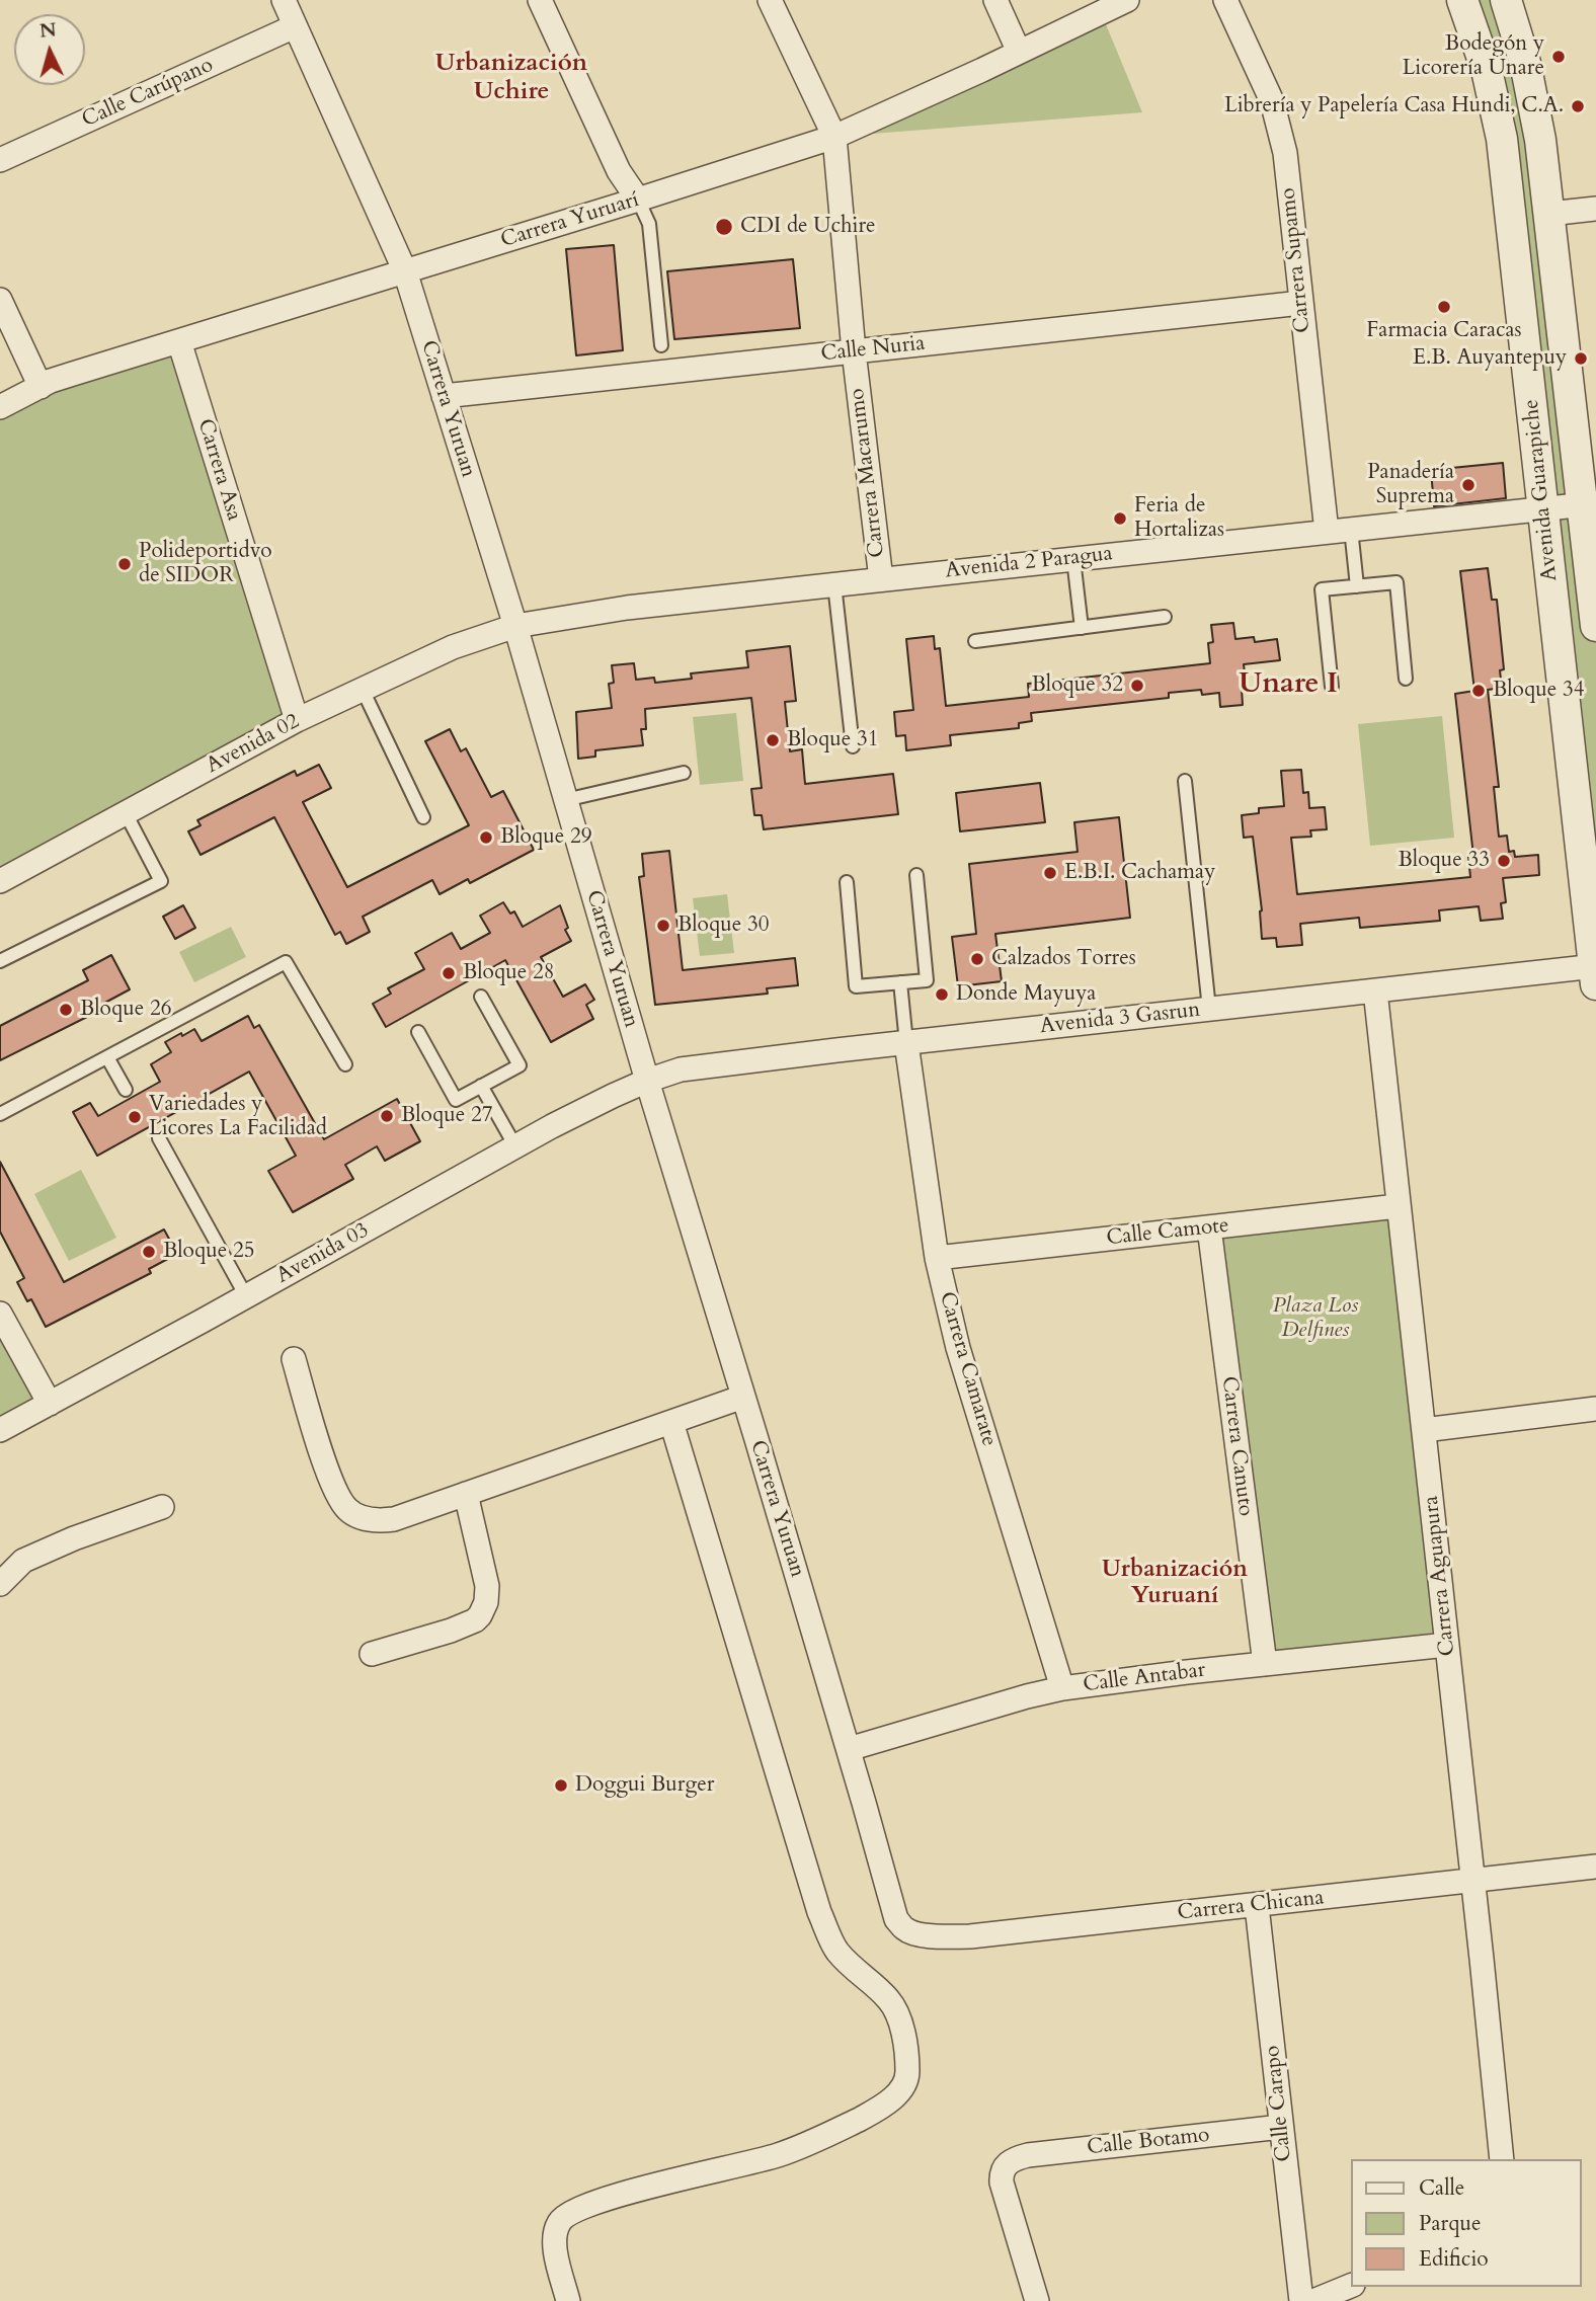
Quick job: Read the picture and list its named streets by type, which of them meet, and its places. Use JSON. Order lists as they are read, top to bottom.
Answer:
{
  "streets": {
    "street": [
      "Calle Carúpano",
      "Carrera Yuruarí",
      "Carrera Supamo",
      "Calle Nuria",
      "Carrera Yuruan",
      "Carrera Asa",
      "Carrera Macarumo",
      "Avenida Guarapiche",
      "Avenida 2 Paragua",
      "Avenida 02",
      "Avenida 3 Gasrun",
      "Calle Camote",
      "Avenida 03",
      "Carrera Camarate",
      "Carrera Canuto",
      "Carrera Aguapura",
      "Calle Antabar",
      "Carrera Chicana",
      "Calle Carapo",
      "Calle Botamo"
    ]
  },
  "crossings": [
    ["Calle Carúpano", "Carrera Yuruan"],
    ["Carrera Yuruarí", "Carrera Yuruan"],
    ["Carrera Yuruarí", "Carrera Asa"],
    ["Carrera Yuruarí", "Carrera Macarumo"],
    ["Carrera Supamo", "Calle Nuria"],
    ["Carrera Supamo", "Avenida 2 Paragua"],
    ["Calle Nuria", "Carrera Yuruan"],
    ["Calle Nuria", "Carrera Macarumo"],
    ["Carrera Yuruan", "Avenida 2 Paragua"],
    ["Carrera Yuruan", "Avenida 02"],
    ["Carrera Yuruan", "Avenida 3 Gasrun"],
    ["Carrera Yuruan", "Avenida 03"],
    ["Carrera Yuruan", "Calle Antabar"],
    ["Carrera Yuruan", "Carrera Chicana"],
    ["Carrera Asa", "Avenida 02"],
    ["Carrera Macarumo", "Avenida 2 Paragua"],
    ["Avenida Guarapiche", "Avenida 2 Paragua"],
    ["Avenida Guarapiche", "Avenida 3 Gasrun"],
    ["Avenida 2 Paragua", "Avenida 02"],
    ["Avenida 3 Gasrun", "Avenida 03"],
    ["Avenida 3 Gasrun", "Carrera Camarate"],
    ["Avenida 3 Gasrun", "Carrera Aguapura"],
    ["Calle Camote", "Carrera Camarate"],
    ["Calle Camote", "Carrera Canuto"],
    ["Calle Camote", "Carrera Aguapura"],
    ["Carrera Camarate", "Calle Antabar"],
    ["Carrera Canuto", "Calle Antabar"],
    ["Carrera Aguapura", "Calle Antabar"],
    ["Carrera Aguapura", "Carrera Chicana"],
    ["Carrera Chicana", "Calle Carapo"],
    ["Calle Carapo", "Calle Botamo"]
  ],
  "districts": ["Urbanización Uchire", "Unare I", "Urbanización Yuruaní"],
  "parks": ["Plaza Los Delfines"],
  "places": [
    "Bodegón y Licorería Unare",
    "Librería y Papelería Casa Hundi, C.A.",
    "CDI de Uchire",
    "Farmacia Caracas",
    "E.B. Auyantepuy",
    "Panadería Suprema",
    "Feria de Hortalizas",
    "Polideportidvo de SIDOR",
    "Bloque 32",
    "Bloque 34",
    "Bloque 31",
    "Bloque 29",
    "Bloque 33",
    "E.B.I. Cachamay",
    "Bloque 30",
    "Calzados Torres",
    "Bloque 28",
    "Donde Mayuya",
    "Bloque 26",
    "Bloque 27",
    "Variedades y Licores La Facilidad",
    "Bloque 25",
    "Doggui Burger"
  ],
  "legend": ["Calle", "Parque", "Edificio"],
  "north": "top"
}
